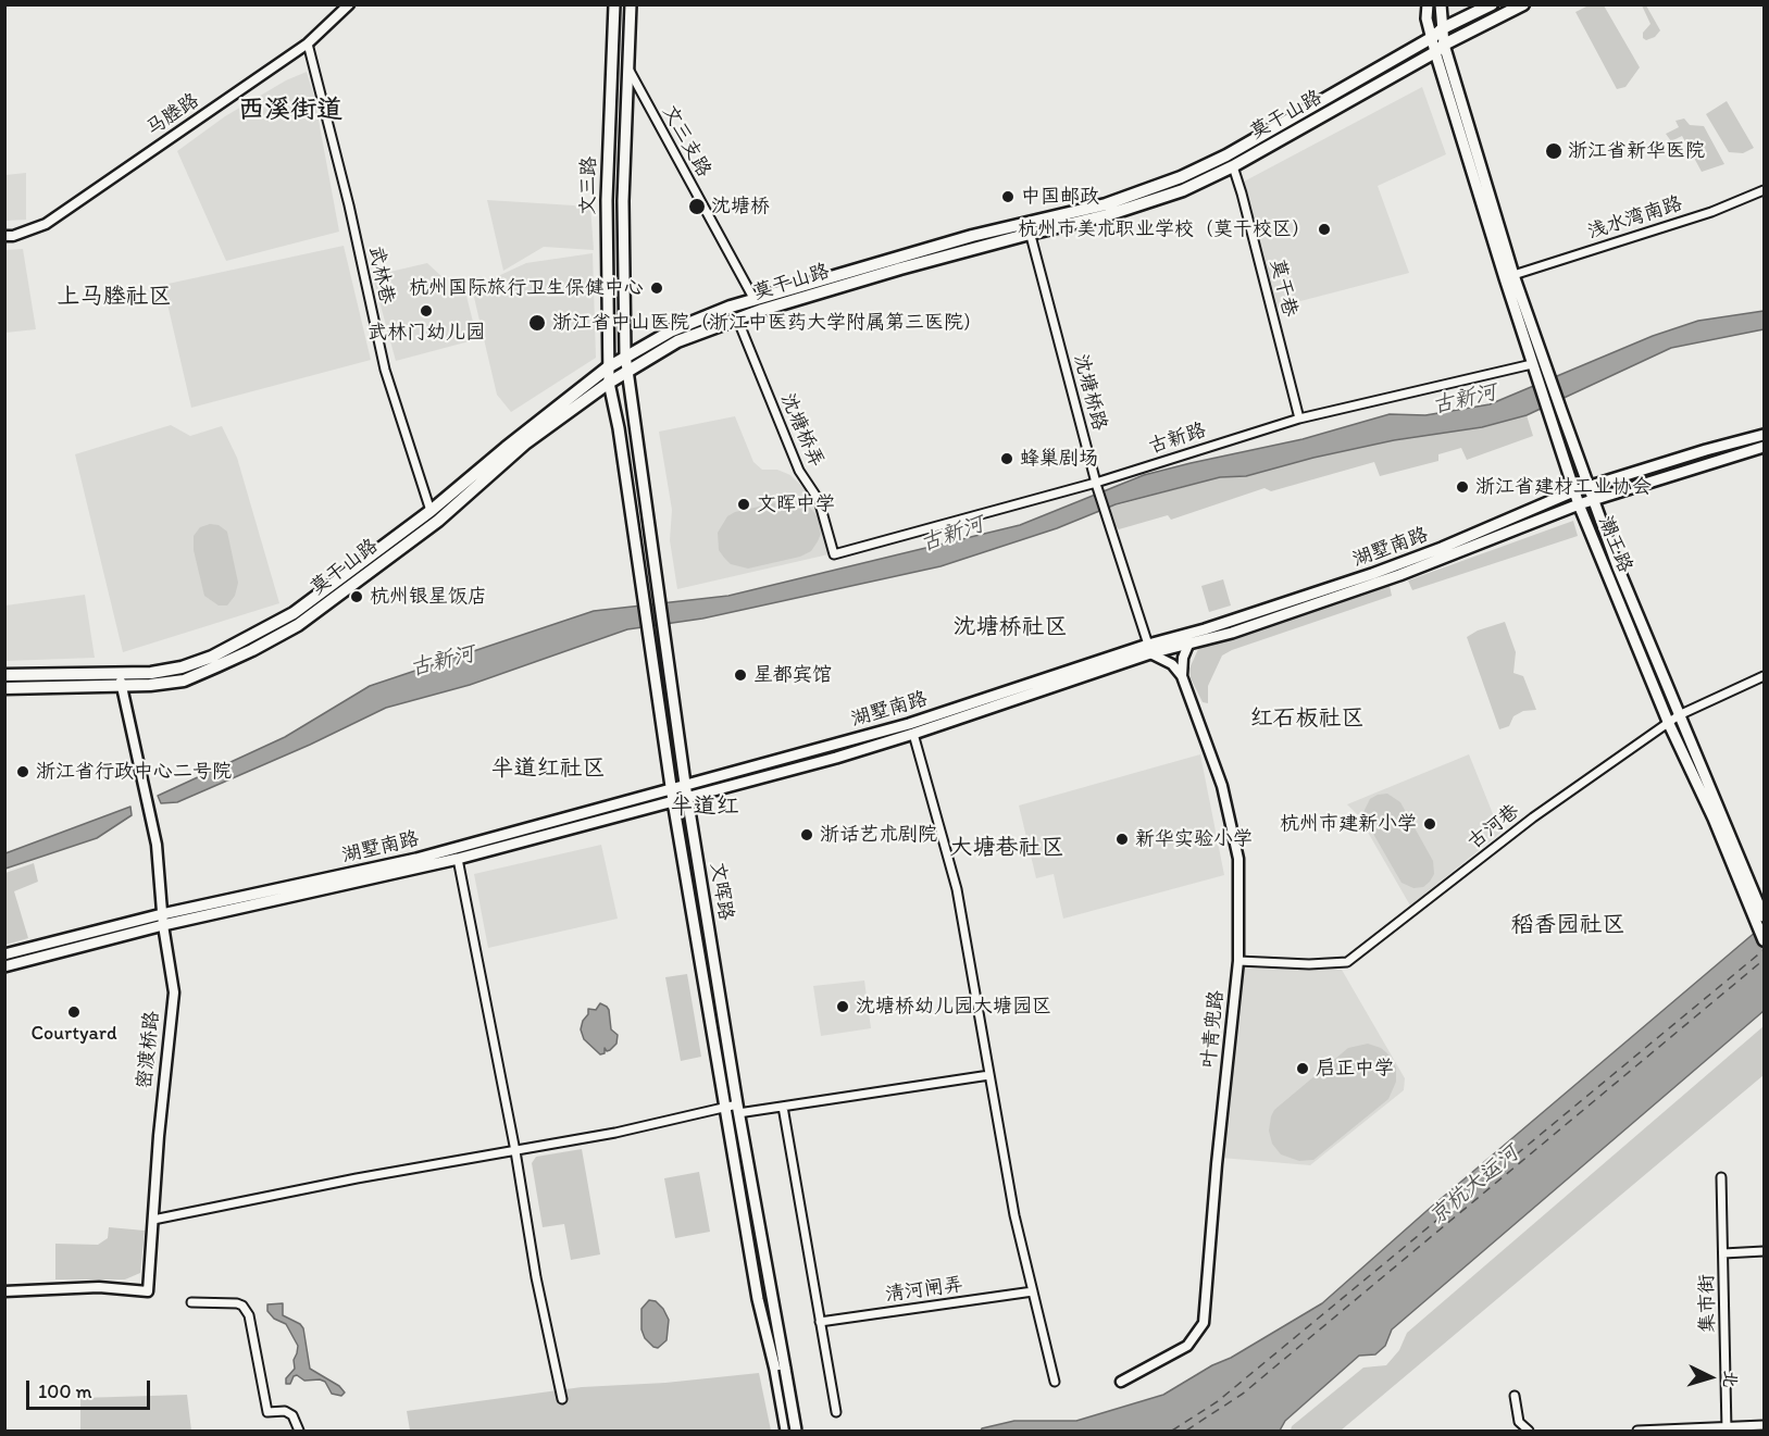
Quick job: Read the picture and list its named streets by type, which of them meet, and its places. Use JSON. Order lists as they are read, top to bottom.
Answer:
{
  "streets": {
    "main road": [
      "莫干山路",
      "文三路",
      "潮王路",
      "湖墅南路",
      "文晖路"
    ],
    "street": [
      "马塍路",
      "文三支路",
      "浅水湾南路",
      "武林巷",
      "莫干巷",
      "沈塘桥路",
      "沈塘桥弄",
      "古新路",
      "古河巷",
      "叶青兜路",
      "密渡桥路",
      "清河闸弄",
      "集市街"
    ]
  },
  "crossings": [
    ["马塍路", "武林巷"],
    ["莫干山路", "文三支路"],
    ["莫干山路", "文三路"],
    ["莫干山路", "武林巷"],
    ["莫干山路", "莫干巷"],
    ["莫干山路", "沈塘桥路"],
    ["莫干山路", "沈塘桥弄"],
    ["莫干山路", "潮王路"],
    ["莫干山路", "文晖路"],
    ["莫干山路", "密渡桥路"],
    ["文三支路", "文三路"],
    ["文三路", "文晖路"],
    ["浅水湾南路", "潮王路"],
    ["莫干巷", "古新路"],
    ["沈塘桥路", "古新路"],
    ["沈塘桥路", "湖墅南路"],
    ["沈塘桥弄", "古新路"],
    ["古新路", "潮王路"],
    ["潮王路", "湖墅南路"],
    ["潮王路", "古河巷"],
    ["湖墅南路", "文晖路"],
    ["湖墅南路", "密渡桥路"],
    ["古河巷", "叶青兜路"]
  ],
  "districts": [
    "西溪街道",
    "上马塍社区",
    "沈塘桥社区",
    "红石板社区",
    "半道红社区",
    "半道红",
    "大塘巷社区",
    "稻香园社区"
  ],
  "water": ["古新河", "京杭大运河"],
  "places": [
    "浙江省新华医院",
    "中国邮政",
    "沈塘桥",
    "杭州市美术职业学校（莫干校区）",
    "杭州国际旅行卫生保健中心",
    "武林门幼儿园",
    "浙江省中山医院（浙江中医药大学附属第三医院）",
    "蜂巢剧场",
    "浙江省建材工业协会",
    "文晖中学",
    "杭州银星饭店",
    "星都宾馆",
    "浙江省行政中心二号院",
    "杭州市建新小学",
    "浙话艺术剧院",
    "新华实验小学",
    "沈塘桥幼儿园大塘园区",
    "Courtyard",
    "启正中学"
  ],
  "scale_bar": "100 m",
  "north": "right"
}
